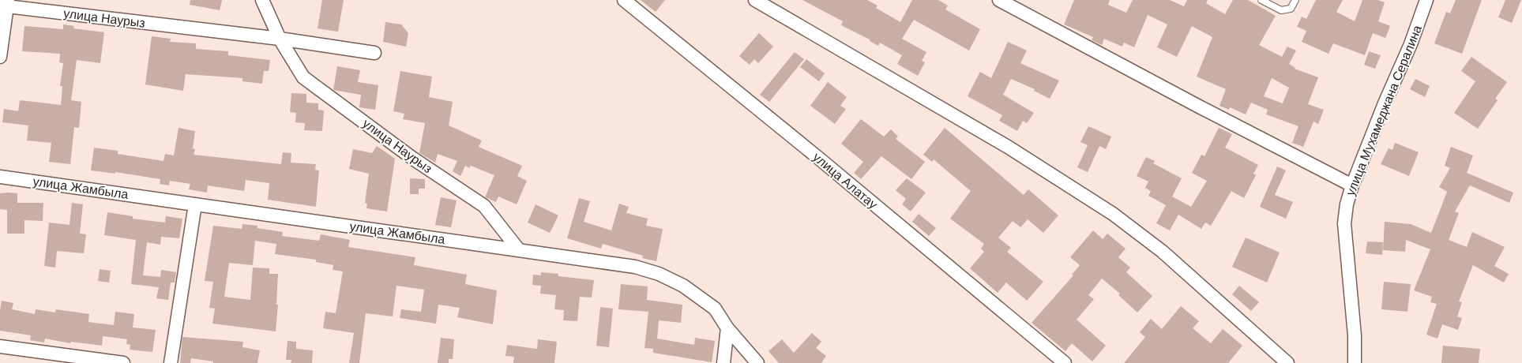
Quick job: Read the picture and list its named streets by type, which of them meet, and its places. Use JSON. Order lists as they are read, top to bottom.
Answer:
{
  "streets": {
    "street": [
      "улица Наурыз",
      "улица Мухамеджана Сералина",
      "улица Алатау",
      "улица Жамбыла"
    ]
  },
  "crossings": [
    ["улица Наурыз", "улица Жамбыла"]
  ]
}
